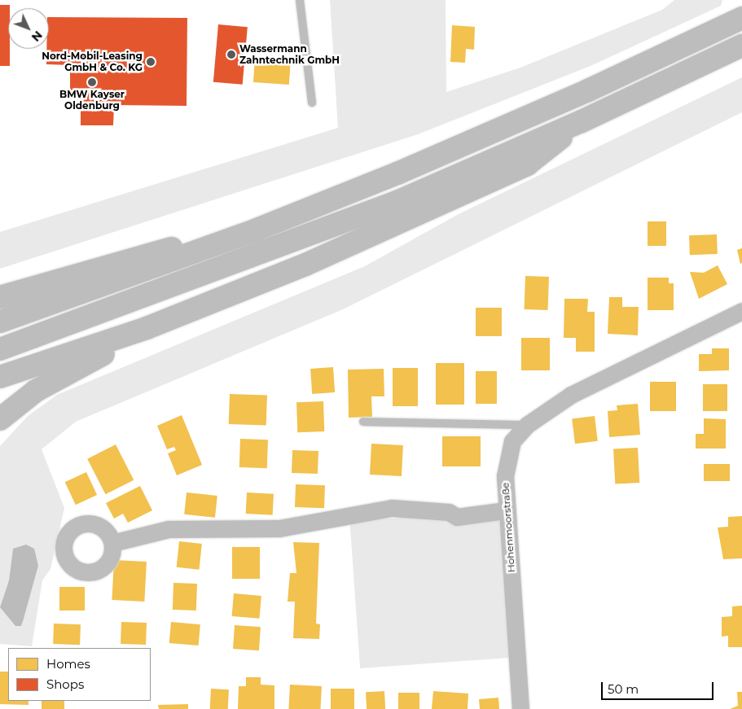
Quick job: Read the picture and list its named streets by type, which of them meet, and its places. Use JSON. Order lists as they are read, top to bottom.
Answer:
{
  "streets": {
    "street": ["Hohenmoorstraße"]
  },
  "places": ["Wassermann Zahntechnik GmbH", "Nord-Mobil-Leasing GmbH & Co. KG", "BMW Kayser Oldenburg"],
  "legend": ["Homes", "Shops"],
  "scale_bar": "50 m",
  "north": "bottom right"
}
